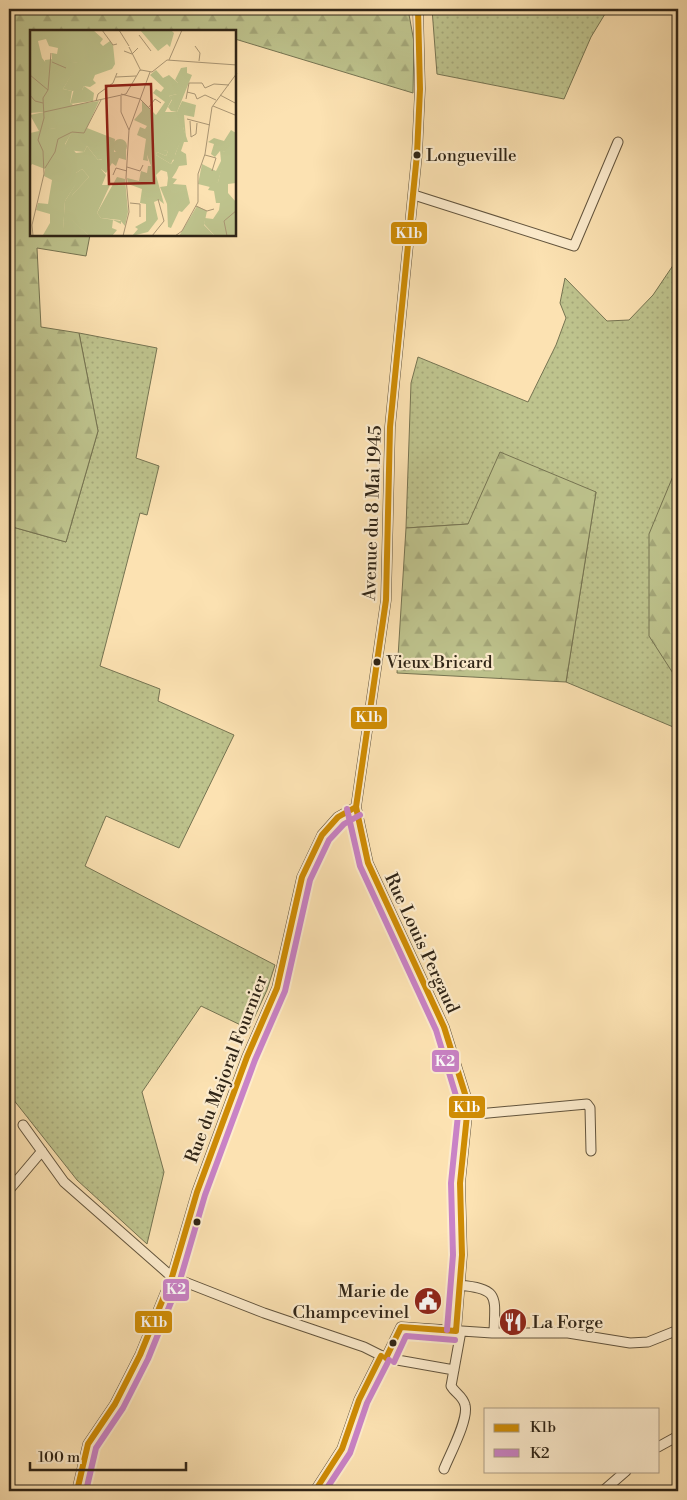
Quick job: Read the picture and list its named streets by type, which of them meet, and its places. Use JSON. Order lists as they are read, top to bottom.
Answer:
{
  "streets": {
    "street": ["Avenue du 8 Mai 1945", "Rue Louis Pergaud", "Rue du Majoral Fournier"]
  },
  "crossings": [
    ["Avenue du 8 Mai 1945", "Rue Louis Pergaud"],
    ["Avenue du 8 Mai 1945", "Rue du Majoral Fournier"],
    ["Rue Louis Pergaud", "Rue du Majoral Fournier"]
  ],
  "places": {
    "other": ["Longueville", "Vieux Bricard"],
    "public building": ["Marie de Champcevinel"],
    "restaurant": ["La Forge"]
  },
  "lines": ["transit line K1b", "transit line K2"],
  "legend": ["K1b", "K2"],
  "scale_bar": "100 m"
}
